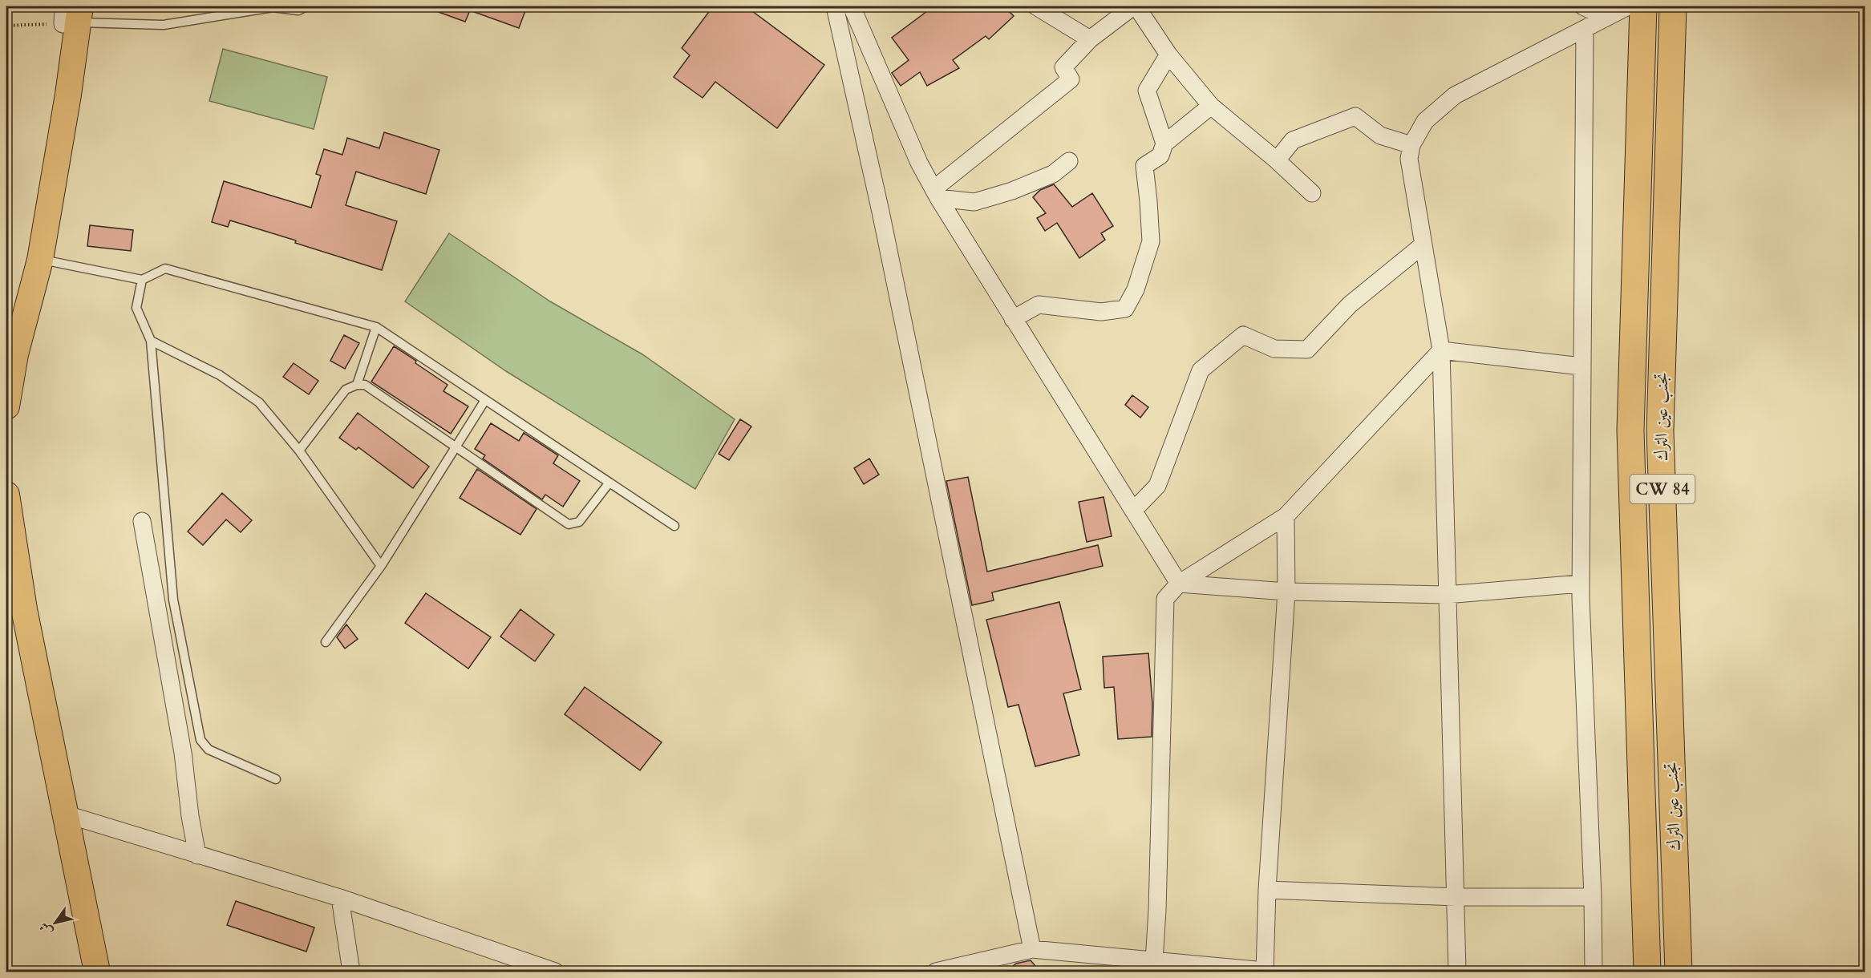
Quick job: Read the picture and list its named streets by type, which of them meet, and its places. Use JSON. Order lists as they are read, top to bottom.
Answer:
{
  "streets": {
    "highway": ["تجنب عين الترك", "CW 84"]
  },
  "north": "bottom left"
}
